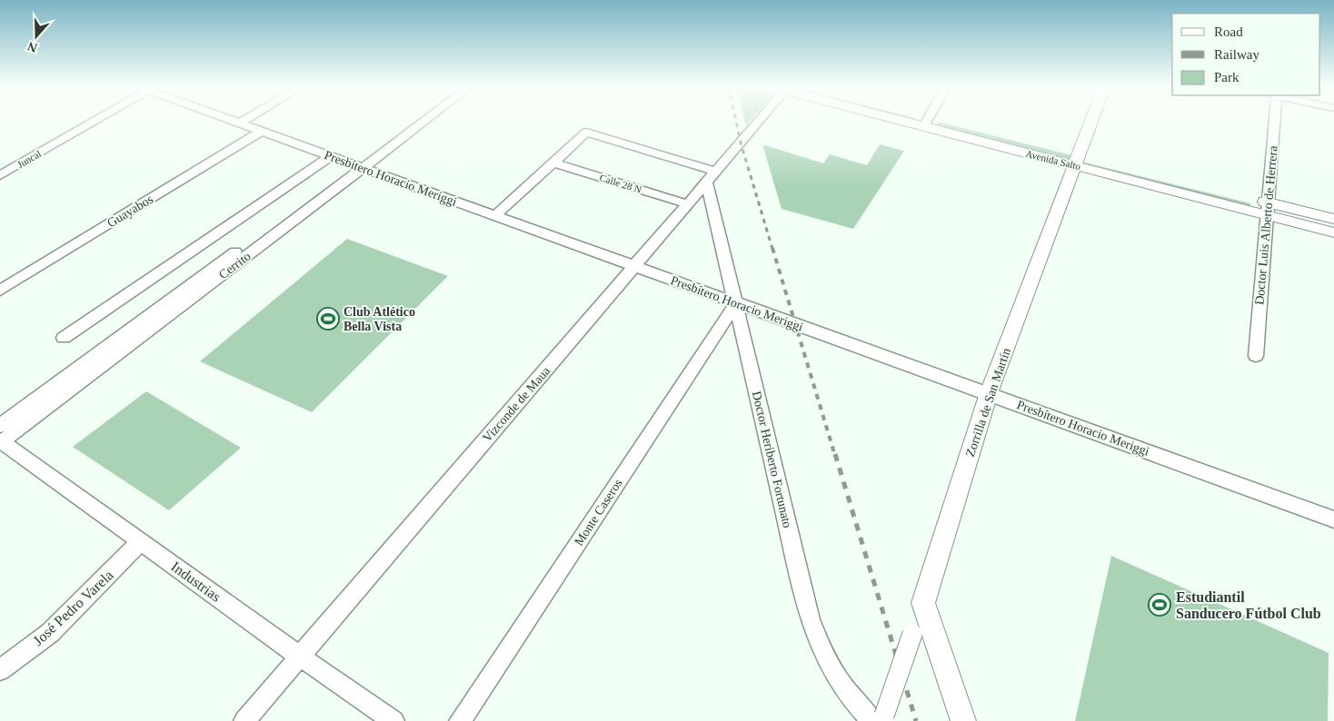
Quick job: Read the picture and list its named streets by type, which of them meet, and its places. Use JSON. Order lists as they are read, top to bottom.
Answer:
{
  "streets": {
    "street": [
      "Juncal",
      "Avenida Salto",
      "Presbítero Horacio Meriggi",
      "Calle 28 N",
      "Guayabos",
      "Doctor Luis Alberto de Herrera",
      "Cerrito",
      "Zorrilla de San Martín",
      "Vizconde de Maua",
      "Doctor Heriberto Fortunato",
      "Monte Caseros",
      "Industrias",
      "José Pedro Varela"
    ]
  },
  "crossings": [
    ["Avenida Salto", "Doctor Luis Alberto de Herrera"],
    ["Avenida Salto", "Zorrilla de San Martín"],
    ["Presbítero Horacio Meriggi", "Guayabos"],
    ["Presbítero Horacio Meriggi", "Cerrito"],
    ["Presbítero Horacio Meriggi", "Zorrilla de San Martín"],
    ["Presbítero Horacio Meriggi", "Vizconde de Maua"],
    ["Presbítero Horacio Meriggi", "Doctor Heriberto Fortunato"],
    ["Presbítero Horacio Meriggi", "Monte Caseros"],
    ["Calle 28 N", "Vizconde de Maua"],
    ["Cerrito", "Industrias"],
    ["Zorrilla de San Martín", "Doctor Heriberto Fortunato"],
    ["Vizconde de Maua", "Doctor Heriberto Fortunato"],
    ["Vizconde de Maua", "Industrias"],
    ["Doctor Heriberto Fortunato", "Monte Caseros"],
    ["Industrias", "José Pedro Varela"]
  ],
  "places": {
    "sports": ["Club Atlético Bella Vista", "Estudiantil Sanducero Fútbol Club"]
  },
  "legend": ["Road", "Railway", "Park"],
  "north": "bottom"
}
